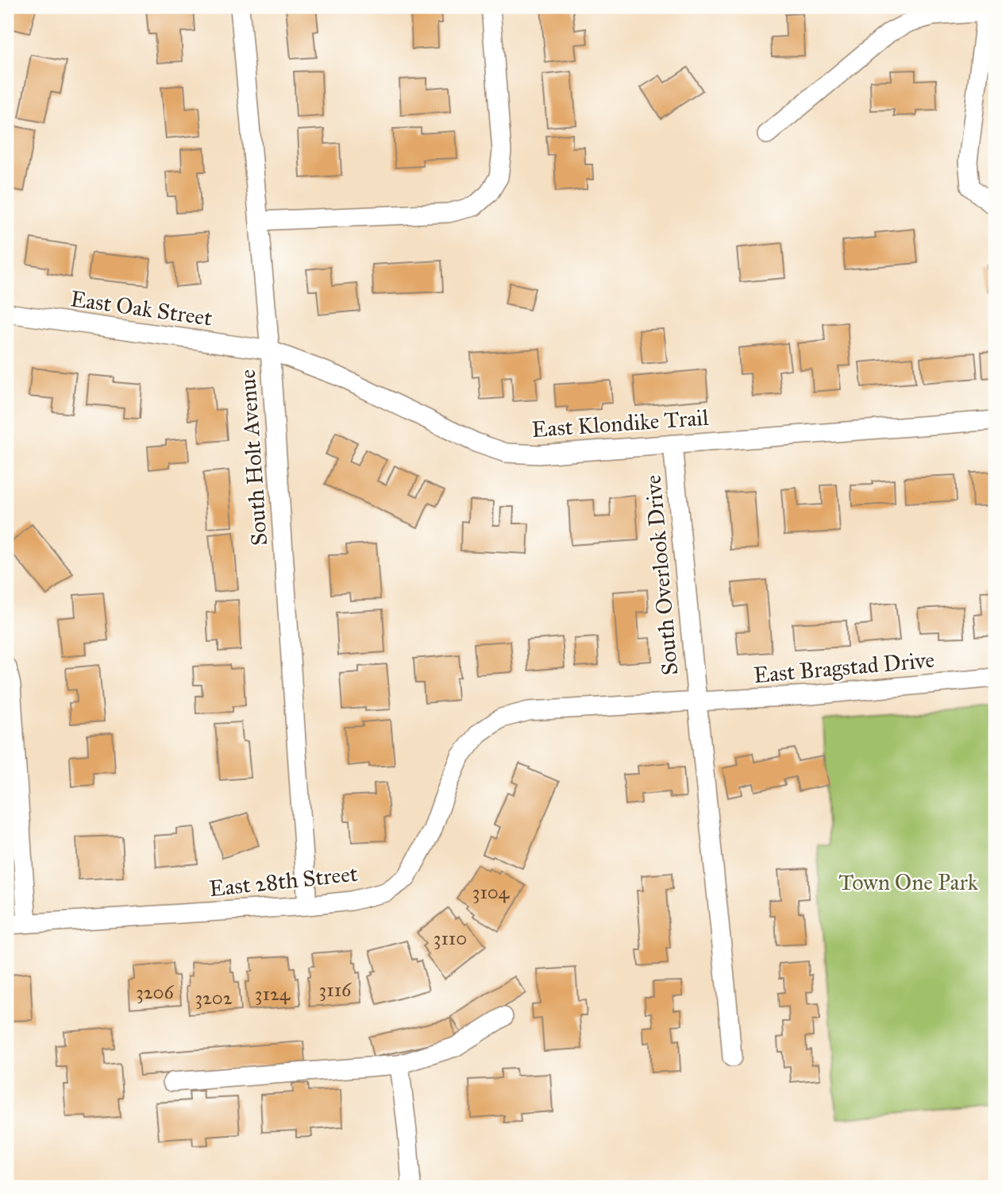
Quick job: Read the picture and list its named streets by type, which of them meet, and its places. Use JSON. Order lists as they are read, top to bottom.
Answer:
{
  "streets": {
    "street": [
      "East Oak Street",
      "East Klondike Trail",
      "South Holt Avenue",
      "South Overlook Drive",
      "East Bragstad Drive",
      "East 28th Street"
    ]
  },
  "crossings": [
    ["East Oak Street", "East Klondike Trail"],
    ["East Oak Street", "South Holt Avenue"],
    ["East Klondike Trail", "South Holt Avenue"],
    ["East Klondike Trail", "South Overlook Drive"],
    ["South Holt Avenue", "East 28th Street"],
    ["South Overlook Drive", "East Bragstad Drive"],
    ["South Overlook Drive", "East 28th Street"],
    ["East Bragstad Drive", "East 28th Street"]
  ],
  "parks": ["Town One Park"],
  "house_numbers": [
    "3104",
    "3110",
    "3116",
    "3206",
    "3124",
    "3202"
  ]
}
